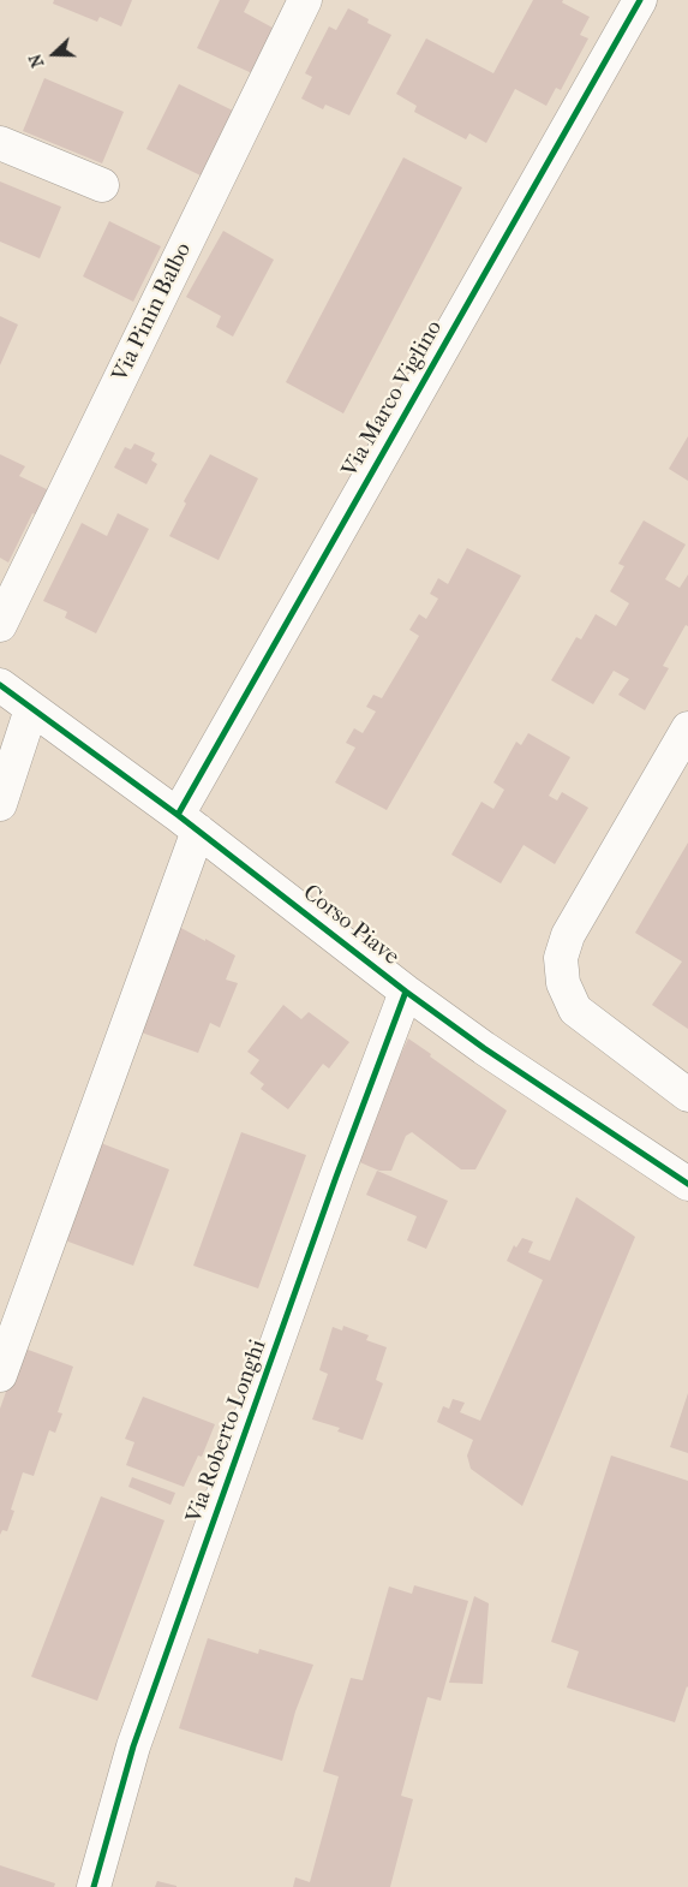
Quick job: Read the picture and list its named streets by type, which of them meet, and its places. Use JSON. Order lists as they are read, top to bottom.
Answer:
{
  "streets": {
    "street": [
      "Via Pinin Balbo",
      "Via Marco Viglino",
      "Corso Piave",
      "Via Roberto Longhi"
    ]
  },
  "crossings": [
    ["Via Marco Viglino", "Corso Piave"],
    ["Corso Piave", "Via Roberto Longhi"]
  ],
  "north": "left"
}
